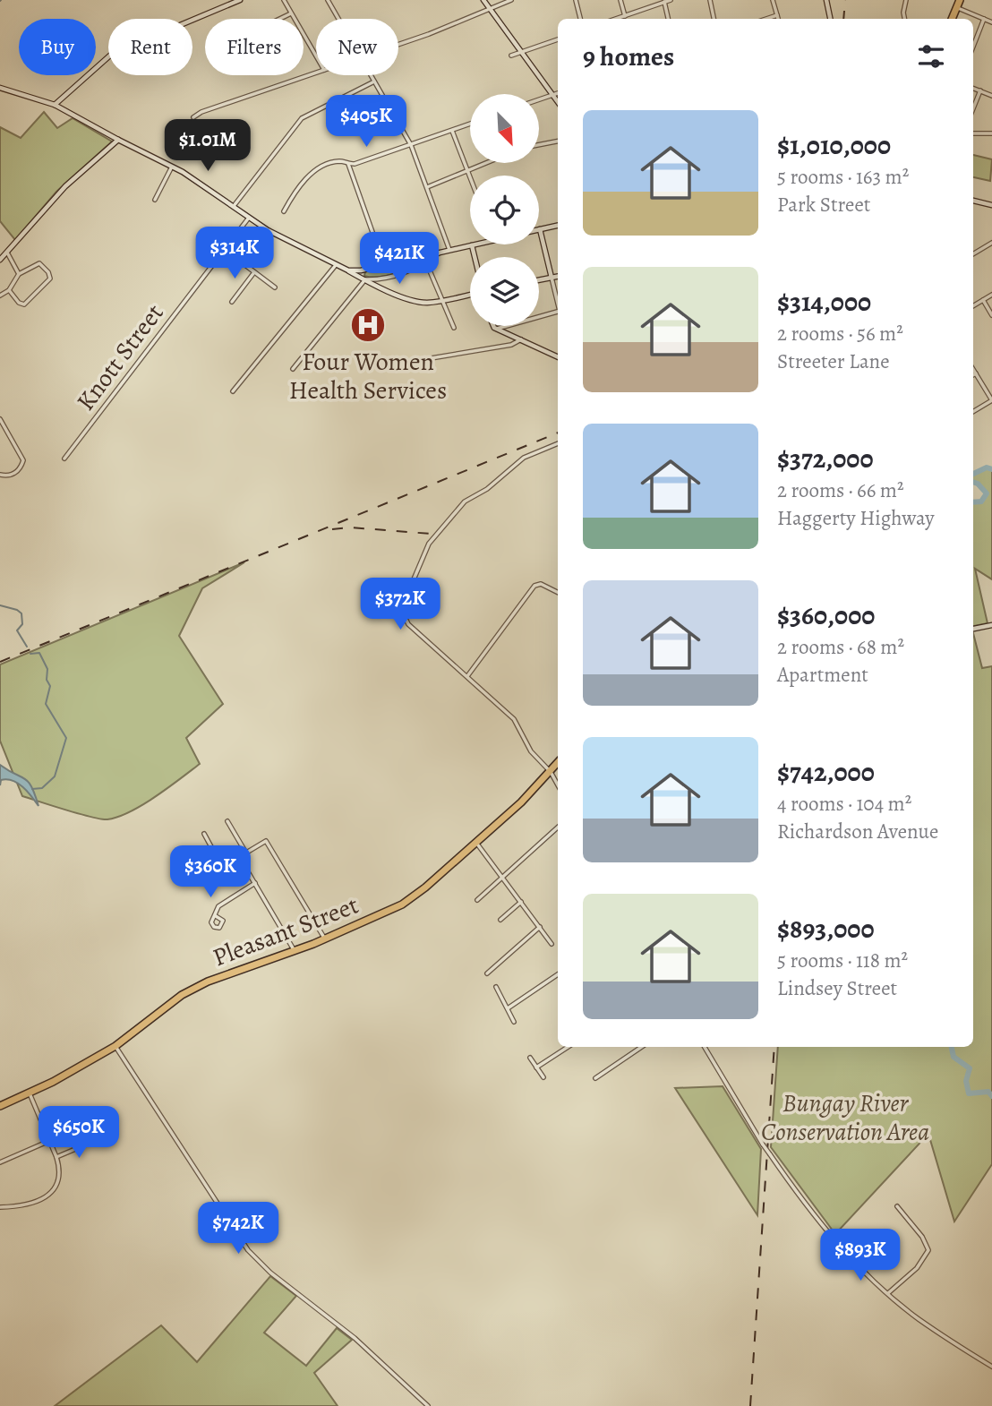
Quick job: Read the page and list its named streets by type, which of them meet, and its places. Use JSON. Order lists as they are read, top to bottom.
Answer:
{
  "streets": {
    "highway": ["Pleasant Street"],
    "street": ["Knott Street"]
  },
  "parks": ["Bungay River Conservation Area"],
  "places": {
    "hospital": ["Four Women Health Services"]
  },
  "north": "bottom right",
  "page": {
    "chip": [
      "Buy",
      "Rent",
      "Filters",
      "New"
    ],
    "heading": "9 homes",
    "list": [
      {
        "name": "$1,010,000",
        "note": "5 rooms · 163 m² · Park Street"
      },
      {
        "name": "$314,000",
        "note": "2 rooms · 56 m² · Streeter Lane"
      },
      {
        "name": "$372,000",
        "note": "2 rooms · 66 m² · Haggerty Highway"
      },
      {
        "name": "$360,000",
        "note": "2 rooms · 68 m² · Apartment"
      },
      {
        "name": "$742,000",
        "note": "4 rooms · 104 m² · Richardson Avenue"
      },
      {
        "name": "$893,000",
        "note": "5 rooms · 118 m² · Lindsey Street"
      }
    ],
    "price": [
      "$405K",
      "$1.01M",
      "$314K",
      "$421K",
      "$372K",
      "$360K",
      "$650K",
      "$742K",
      "$893K"
    ]
  }
}
